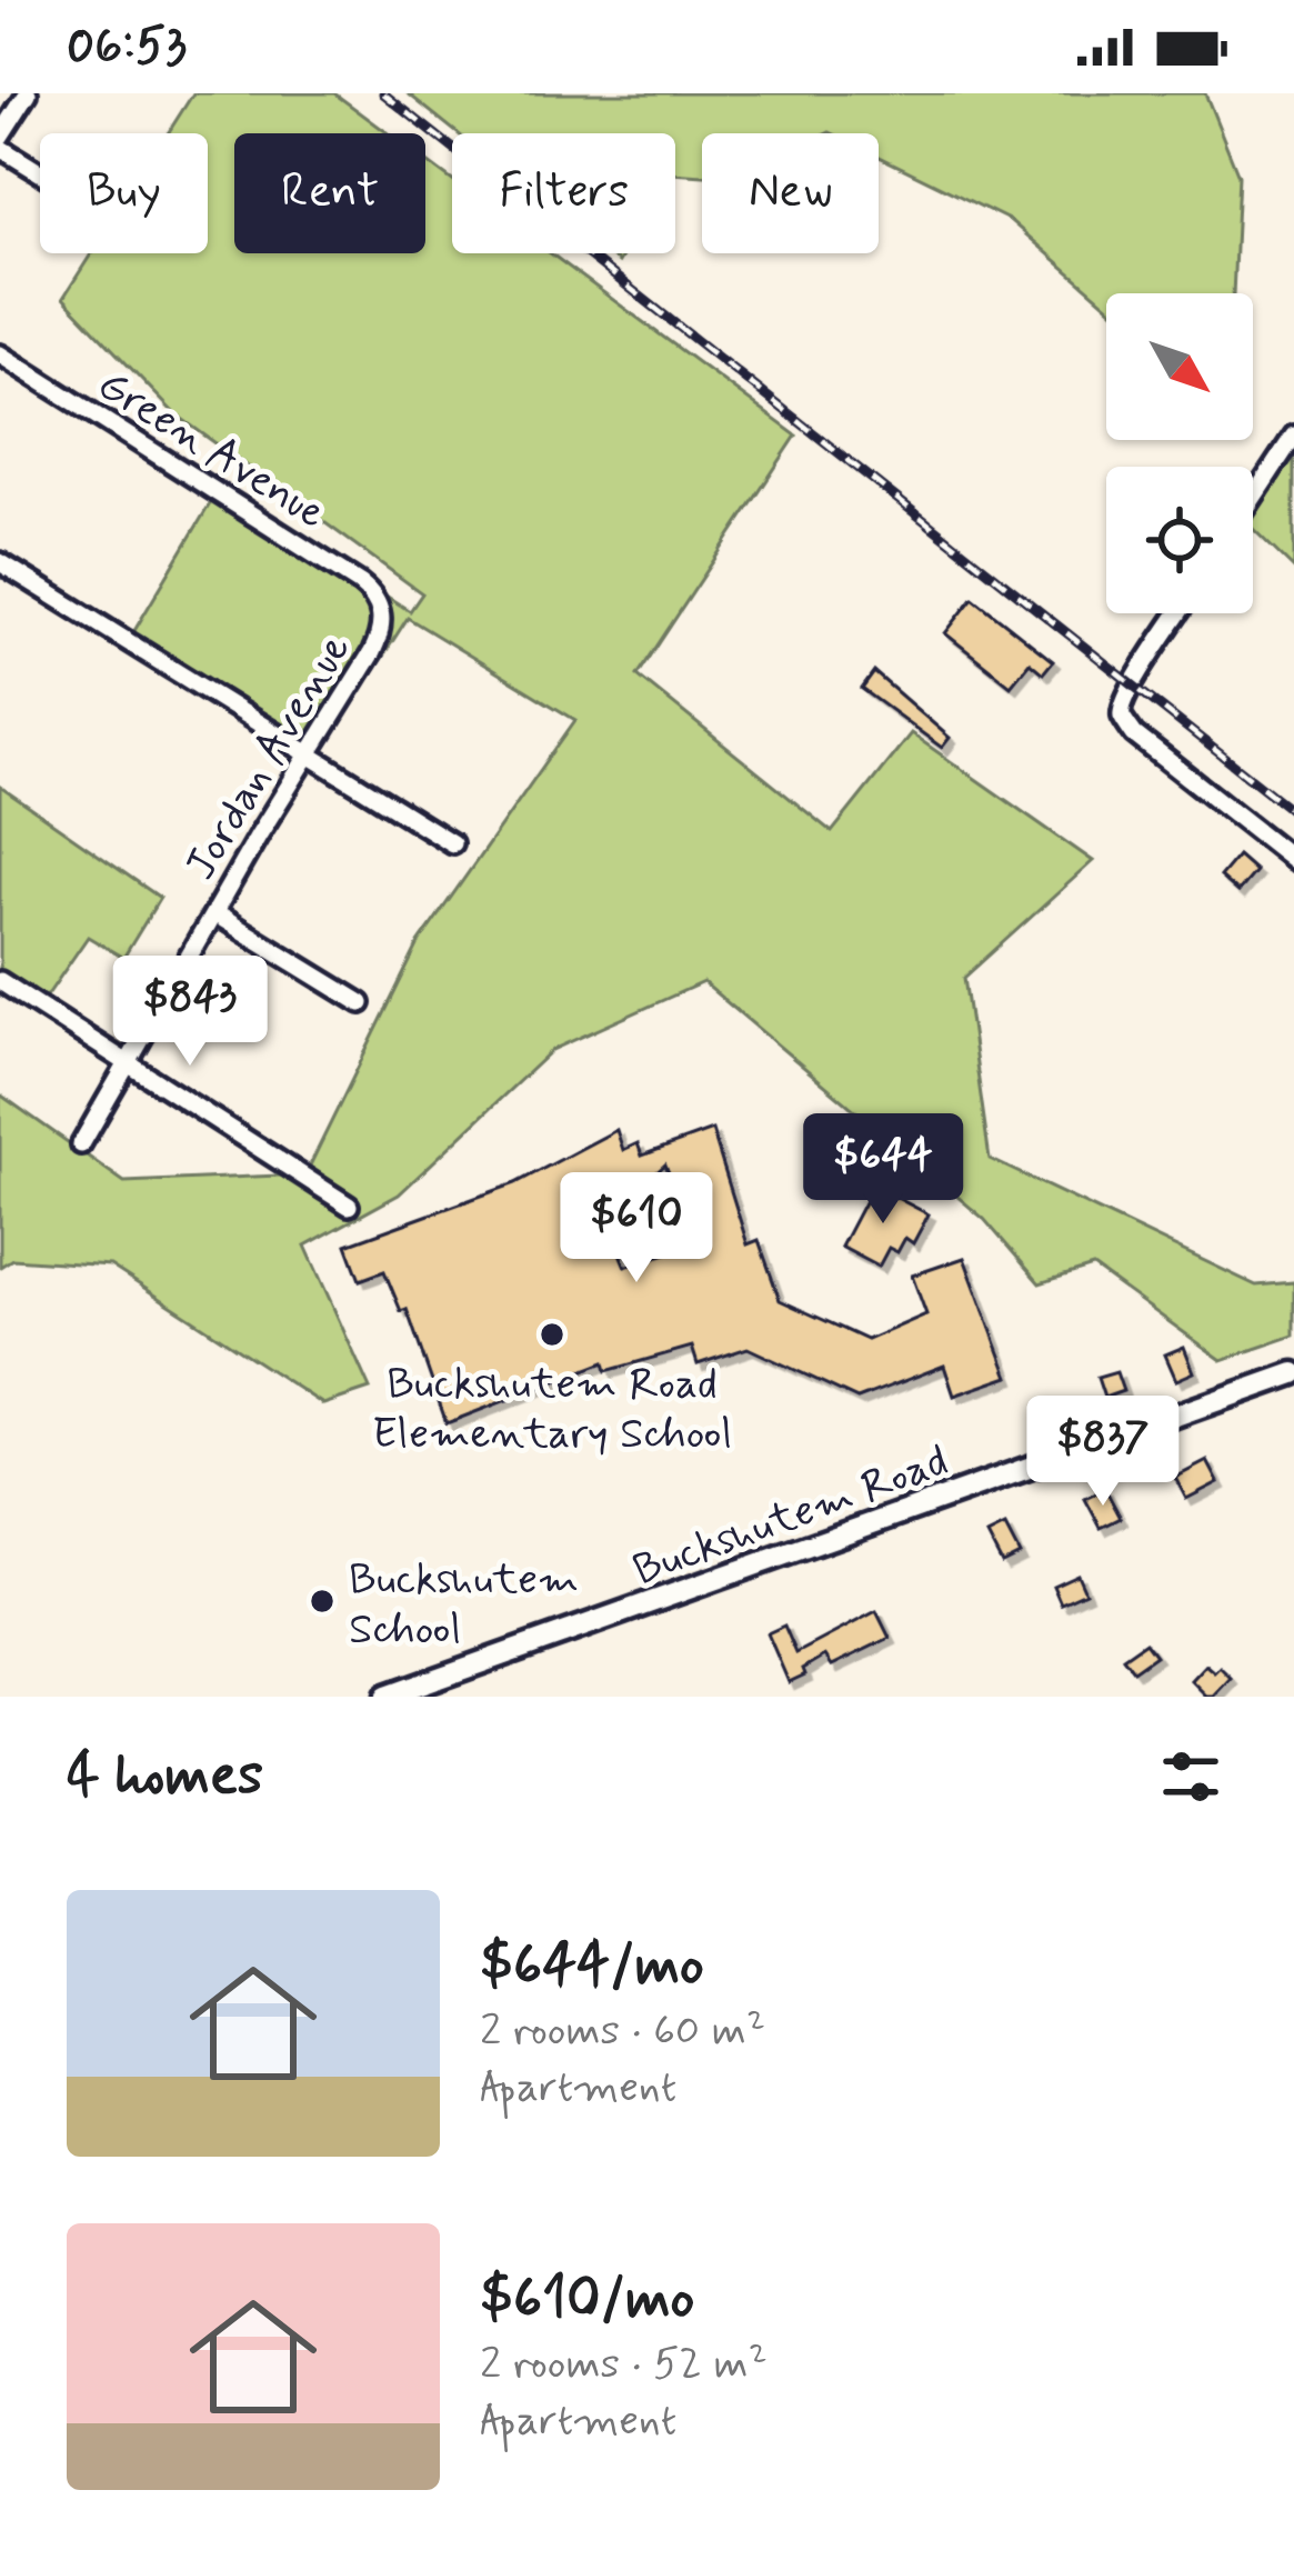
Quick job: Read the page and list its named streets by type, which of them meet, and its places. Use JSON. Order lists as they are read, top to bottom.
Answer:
{
  "streets": {
    "main road": ["Buckshutem Road"],
    "street": ["Green Avenue", "Jordan Avenue"]
  },
  "crossings": [
    ["Green Avenue", "Jordan Avenue"]
  ],
  "places": ["Buckshutem Road Elementary School", "Buckshutem School"],
  "north": "bottom right",
  "page": {
    "status": "06:53",
    "chip": [
      "Buy",
      "Rent",
      "Filters",
      "New"
    ],
    "price": [
      "$843",
      "$644",
      "$610",
      "$837"
    ],
    "heading": "4 homes",
    "list": [
      {
        "name": "$644/mo",
        "note": "2 rooms · 60 m² · Apartment"
      },
      {
        "name": "$610/mo",
        "note": "2 rooms · 52 m² · Apartment"
      }
    ]
  }
}
